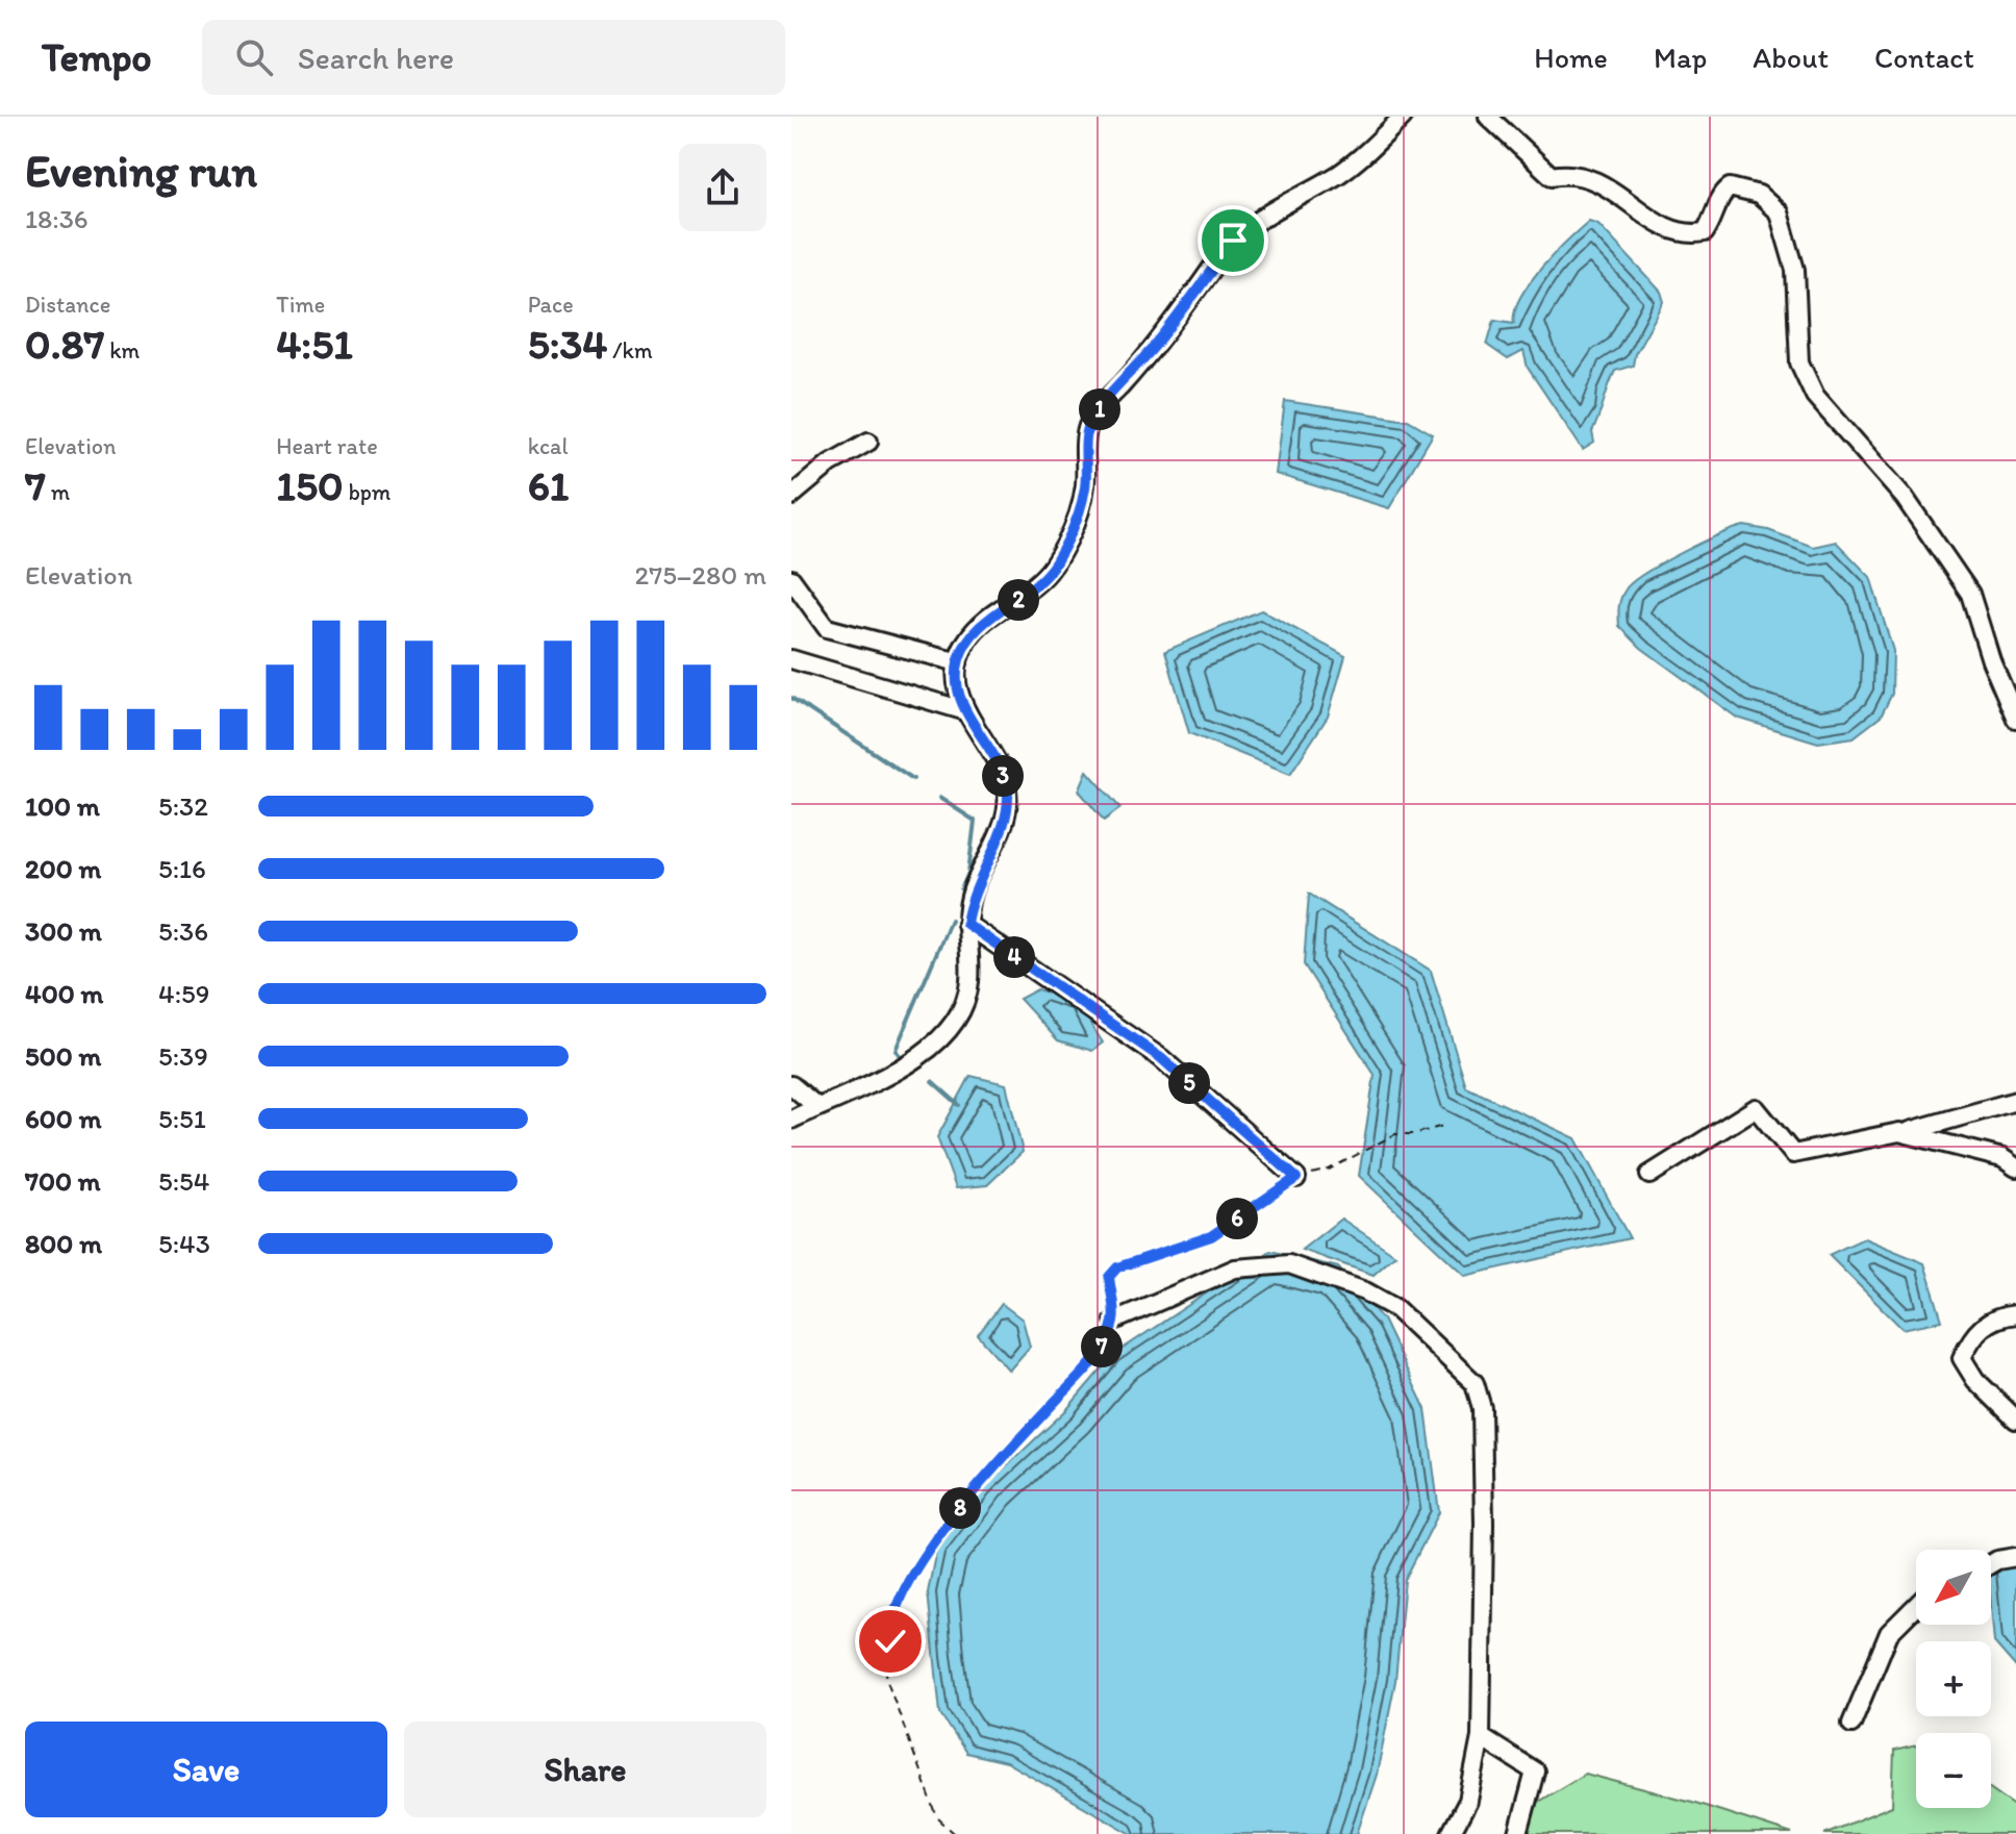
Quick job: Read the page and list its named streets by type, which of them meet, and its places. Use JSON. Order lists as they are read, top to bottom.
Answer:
{
  "north": "bottom left",
  "page": {
    "header": "Tempo",
    "search": "Search here",
    "nav": [
      "Home",
      "Map",
      "About",
      "Contact"
    ],
    "heading": ["Evening run", "18:36"],
    "stats": [
      ["Distance", "0.87 km"],
      ["Time", "4:51"],
      ["Pace", "5:34 /km"],
      ["Elevation", "7 m"],
      ["Heart rate", "150 bpm"],
      ["kcal", "61"]
    ],
    "pins": [
      "1",
      "2",
      "3",
      "4",
      "5",
      "6",
      "7",
      "8"
    ],
    "chart": ["Elevation", "275–280 m"],
    "list": [
      {
        "name": "100 m",
        "note": "5:32"
      },
      {
        "name": "200 m",
        "note": "5:16"
      },
      {
        "name": "300 m",
        "note": "5:36"
      },
      {
        "name": "400 m",
        "note": "4:59"
      },
      {
        "name": "500 m",
        "note": "5:39"
      },
      {
        "name": "600 m",
        "note": "5:51"
      },
      {
        "name": "700 m",
        "note": "5:54"
      },
      {
        "name": "800 m",
        "note": "5:43"
      }
    ],
    "map_buttons": ["+", "−"],
    "buttons": ["Save", "Share"]
  }
}
